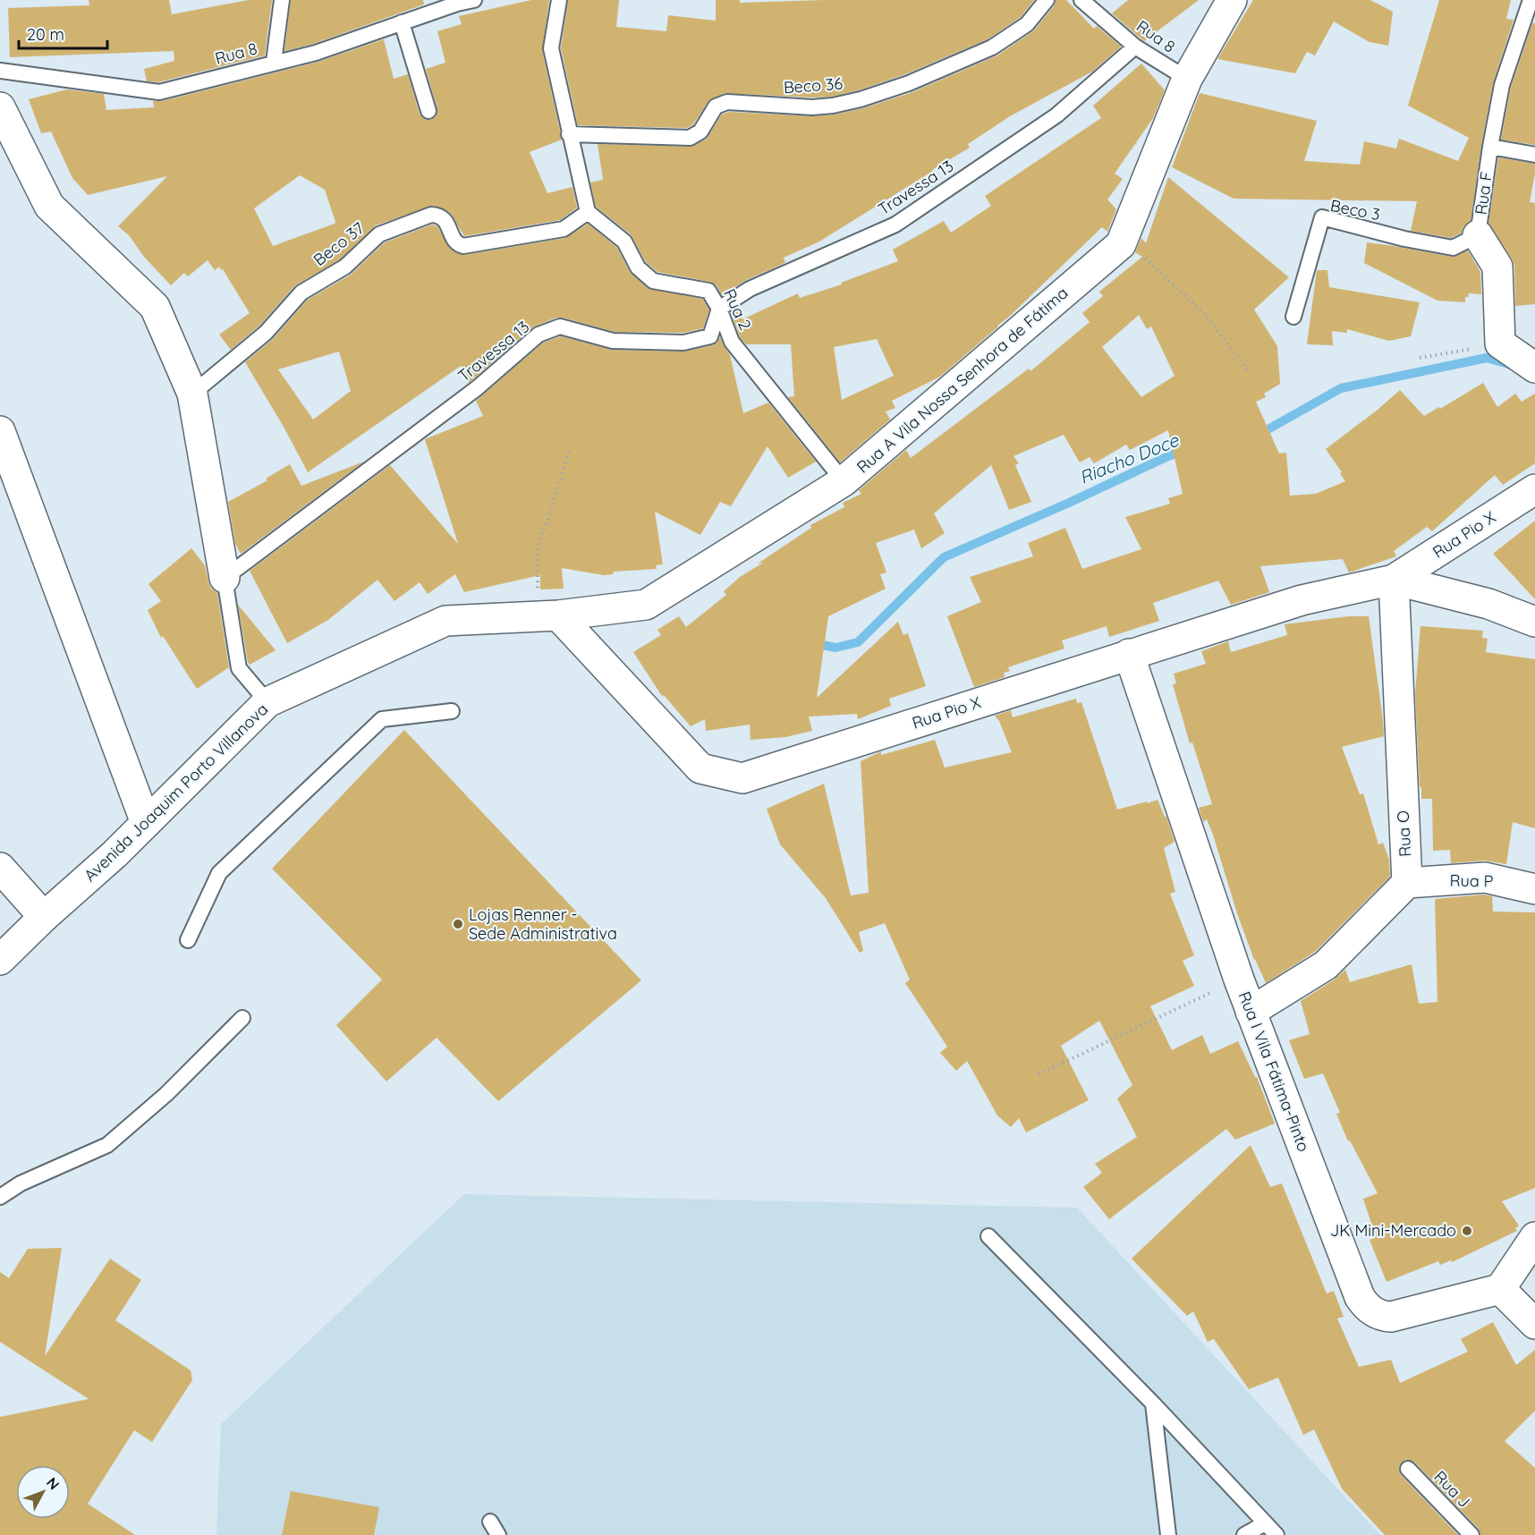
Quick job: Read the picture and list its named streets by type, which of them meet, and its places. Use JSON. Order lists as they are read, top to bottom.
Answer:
{
  "streets": {
    "street": [
      "Rua F",
      "Rua A Vila Nossa Senhora de Fátima",
      "Rua Pio X",
      "Avenida Joaquim Porto Villanova",
      "Rua O",
      "Rua P",
      "Rua I Vila Fátima-Pinto"
    ],
    "lane": [
      "Rua 8",
      "Beco 36",
      "Travessa 13",
      "Beco 3",
      "Beco 37",
      "Rua 2",
      "Rua J"
    ]
  },
  "crossings": [
    ["Rua 8", "Travessa 13"],
    ["Rua 8", "Rua A Vila Nossa Senhora de Fátima"],
    ["Travessa 13", "Rua 2"],
    ["Rua F", "Beco 3"],
    ["Beco 37", "Rua 2"],
    ["Rua 2", "Rua A Vila Nossa Senhora de Fátima"],
    ["Rua A Vila Nossa Senhora de Fátima", "Rua Pio X"],
    ["Rua A Vila Nossa Senhora de Fátima", "Avenida Joaquim Porto Villanova"],
    ["Rua Pio X", "Avenida Joaquim Porto Villanova"],
    ["Rua Pio X", "Rua O"],
    ["Rua Pio X", "Rua I Vila Fátima-Pinto"],
    ["Rua O", "Rua P"]
  ],
  "water": ["Riacho Doce"],
  "places": ["Lojas Renner - Sede Administrativa", "JK Mini-Mercado"],
  "scale_bar": "20 m",
  "north": "top right"
}
